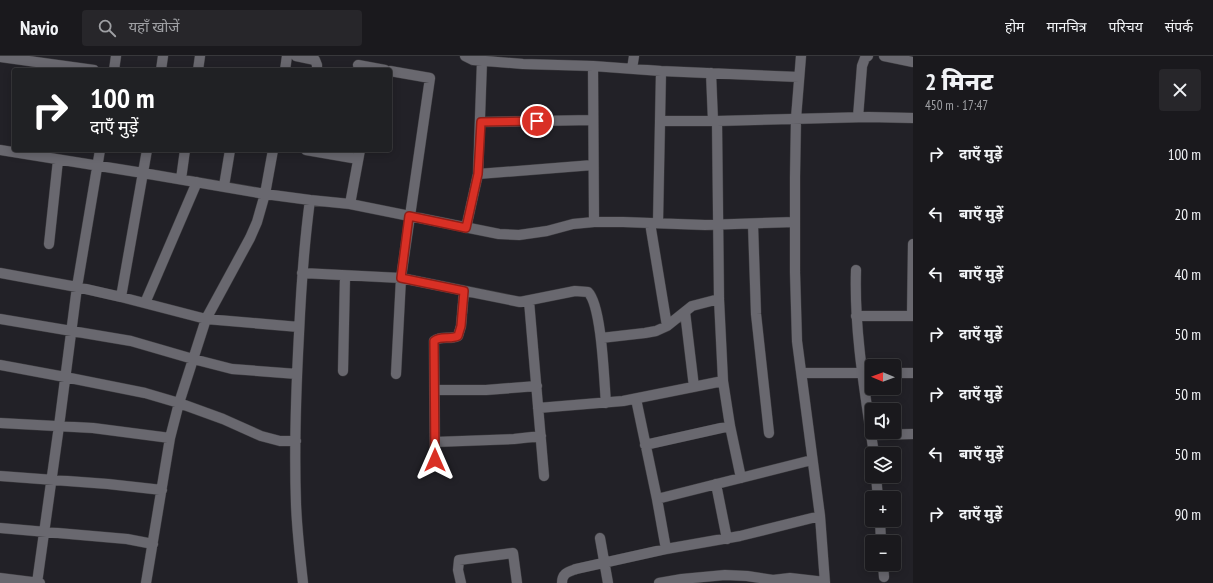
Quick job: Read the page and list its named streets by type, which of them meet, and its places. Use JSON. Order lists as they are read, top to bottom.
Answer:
{
  "north": "left",
  "page": {
    "header": "Navio",
    "search": "यहाँ खोजें",
    "nav": [
      "होम",
      "मानचित्र",
      "परिचय",
      "संपर्क"
    ],
    "heading": ["2 मिनट", "450 m · 17:47"],
    "turn": ["100 m", "दाएँ मुड़ें"],
    "list": [
      {
        "name": "दाएँ मुड़ें",
        "value": "100 m"
      },
      {
        "name": "बाएँ मुड़ें",
        "value": "20 m"
      },
      {
        "name": "बाएँ मुड़ें",
        "value": "40 m"
      },
      {
        "name": "दाएँ मुड़ें",
        "value": "50 m"
      },
      {
        "name": "दाएँ मुड़ें",
        "value": "50 m"
      },
      {
        "name": "बाएँ मुड़ें",
        "value": "50 m"
      },
      {
        "name": "दाएँ मुड़ें",
        "value": "90 m"
      }
    ],
    "map_buttons": ["+", "−"]
  }
}
